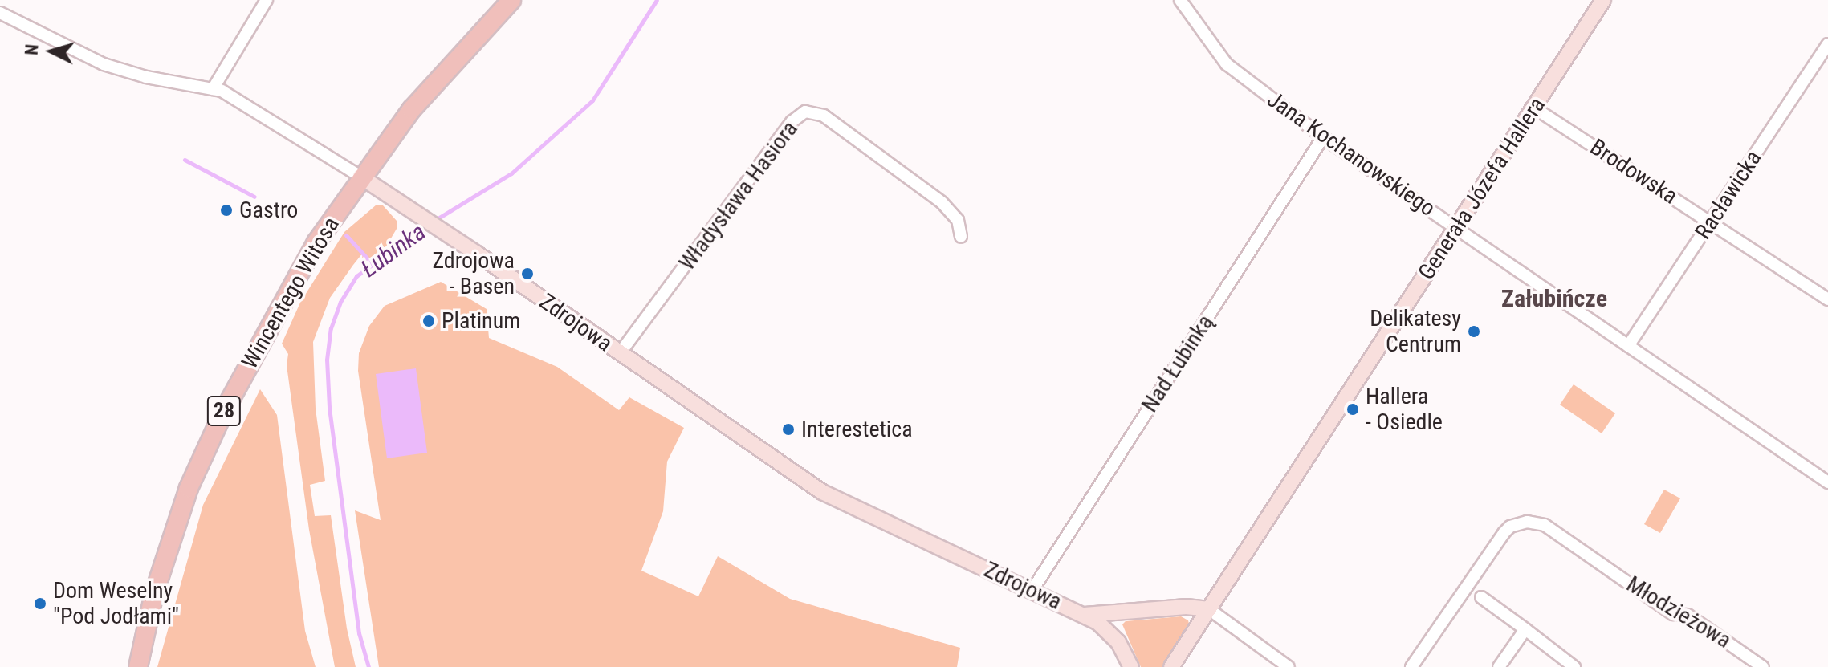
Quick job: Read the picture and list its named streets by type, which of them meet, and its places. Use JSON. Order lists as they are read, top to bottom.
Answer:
{
  "streets": {
    "main road": ["Wincentego Witosa", "28"],
    "street": [
      "Jana Kochanowskiego",
      "Brodowska",
      "Generała Józefa Hallera",
      "Racławicka",
      "Władysława Hasiora",
      "Zdrojowa",
      "Nad Łubinką",
      "Młodzieżowa"
    ]
  },
  "crossings": [
    ["Jana Kochanowskiego", "Generała Józefa Hallera"],
    ["Jana Kochanowskiego", "Racławicka"],
    ["Jana Kochanowskiego", "Nad Łubinką"],
    ["Brodowska", "Generała Józefa Hallera"],
    ["Brodowska", "Racławicka"],
    ["Władysława Hasiora", "Zdrojowa"],
    ["Wincentego Witosa", "Zdrojowa"],
    ["Zdrojowa", "Nad Łubinką"]
  ],
  "districts": ["Załubińcze"],
  "water": ["Łubinka"],
  "places": [
    "Gastro",
    "Zdrojowa - Basen",
    "Platinum",
    "Delikatesy Centrum",
    "Hallera - Osiedle",
    "Interestetica",
    "Dom Weselny \"Pod Jodłami\""
  ],
  "north": "left"
}
